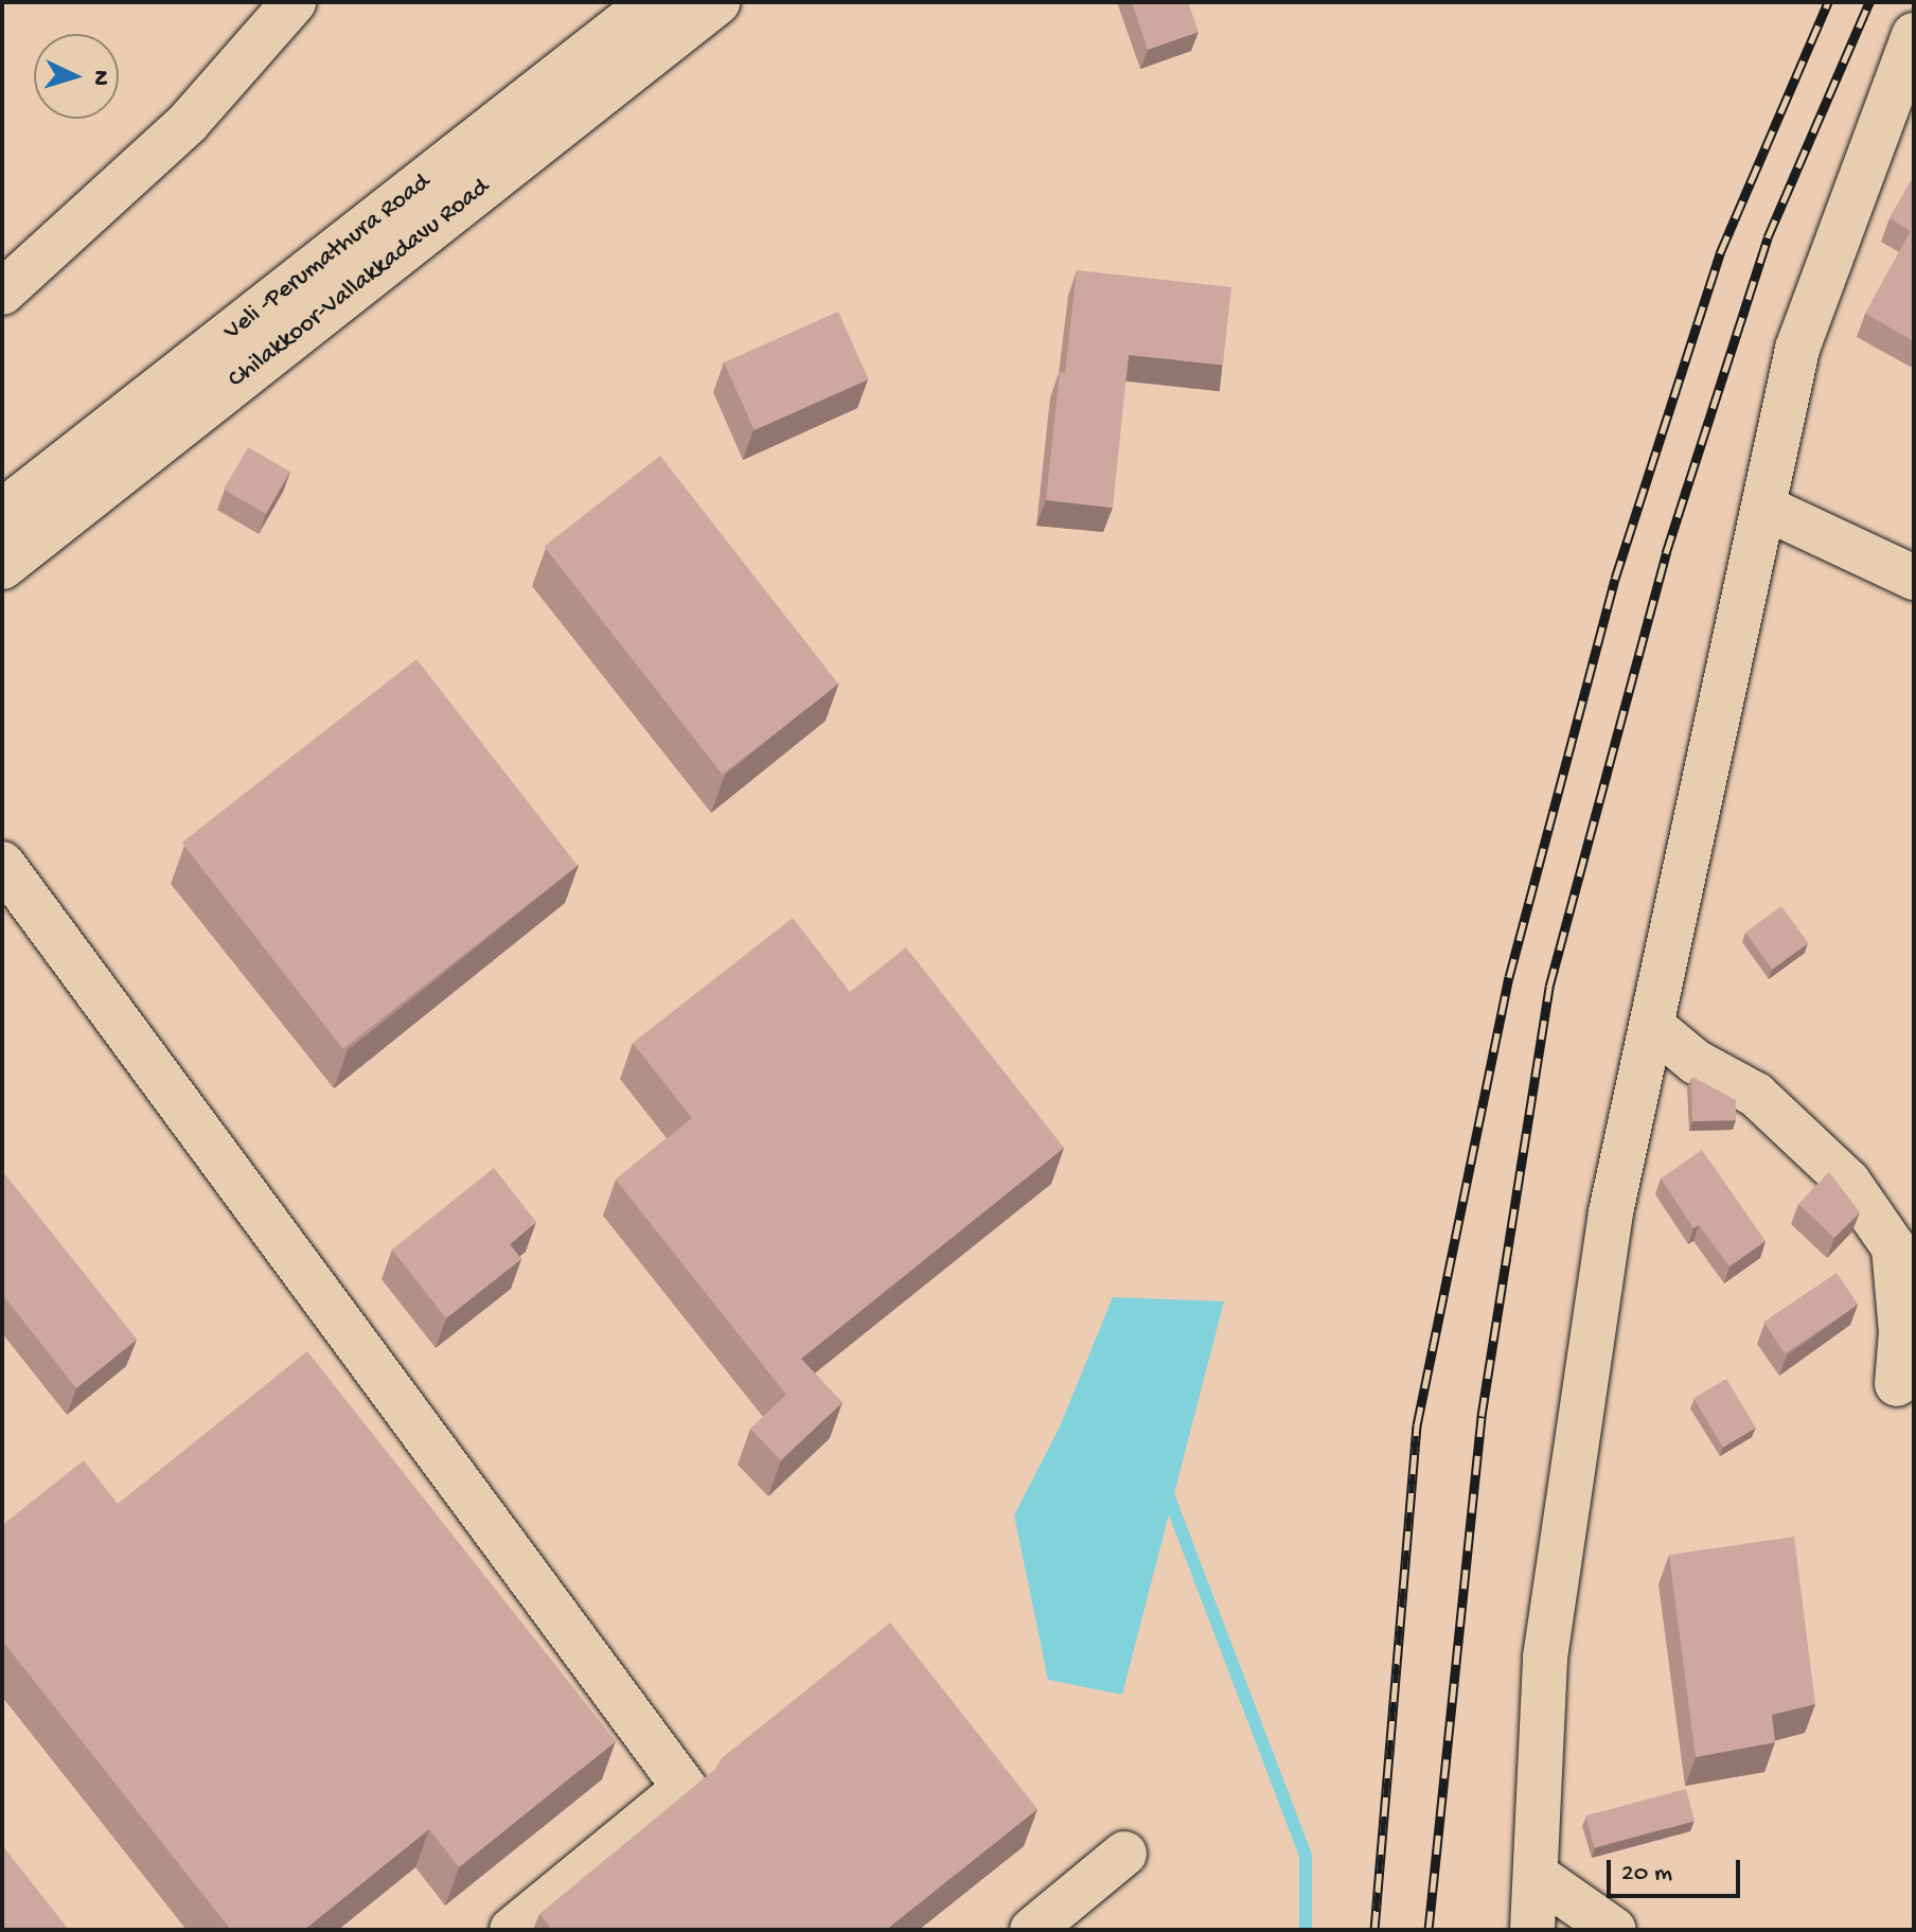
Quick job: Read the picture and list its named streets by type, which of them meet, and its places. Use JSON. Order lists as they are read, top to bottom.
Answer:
{
  "streets": {
    "main road": ["Veli -Perumathura Road", "Chilakkoor-Vallakkadavu Road"]
  },
  "scale_bar": "20 m",
  "north": "right"
}
